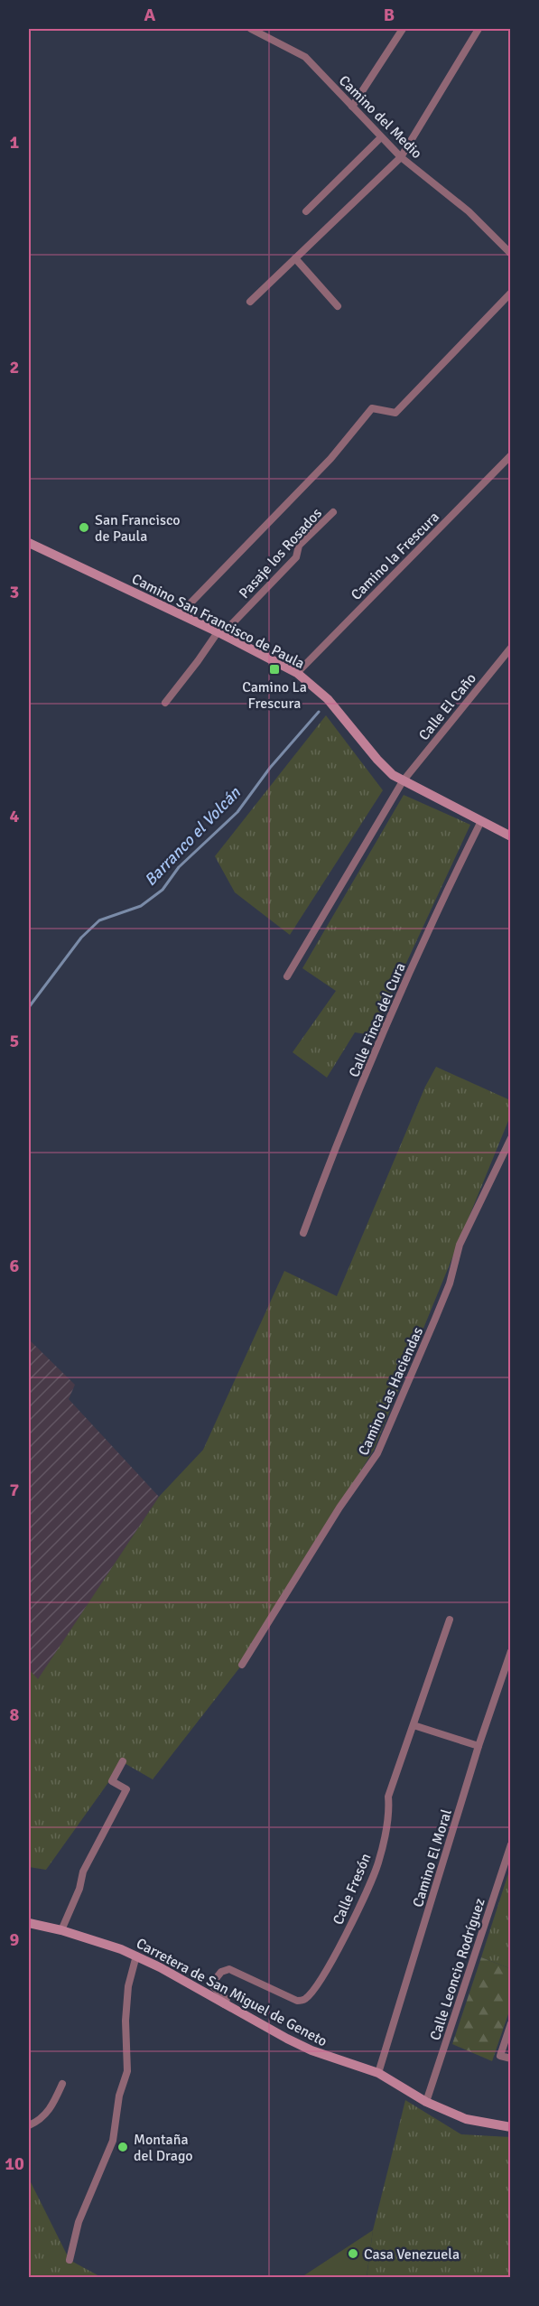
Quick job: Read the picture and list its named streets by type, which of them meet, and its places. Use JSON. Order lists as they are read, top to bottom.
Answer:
{
  "streets": {
    "main road": ["Camino San Francisco de Paula", "Carretera de San Miguel de Geneto"],
    "street": [
      "Camino del Medio",
      "Pasaje los Rosados",
      "Camino la Frescura",
      "Calle El Caño",
      "Calle Finca del Cura",
      "Camino Las Haciendas",
      "Camino El Moral",
      "Calle Fresón",
      "Calle Leoncio Rodríguez"
    ]
  },
  "crossings": [
    ["Pasaje los Rosados", "Camino San Francisco de Paula"],
    ["Camino la Frescura", "Camino San Francisco de Paula"],
    ["Camino San Francisco de Paula", "Calle El Caño"],
    ["Camino San Francisco de Paula", "Calle Finca del Cura"],
    ["Camino El Moral", "Carretera de San Miguel de Geneto"],
    ["Calle Fresón", "Carretera de San Miguel de Geneto"],
    ["Calle Leoncio Rodríguez", "Carretera de San Miguel de Geneto"]
  ],
  "water": ["Barranco el Volcán"],
  "places": {
    "other": ["San Francisco de Paula", "Montaña del Drago", "Casa Venezuela"],
    "transit": ["Camino La Frescura"]
  },
  "grid": {
    "columns": ["A", "B"],
    "rows": [
      "1",
      "2",
      "3",
      "4",
      "5",
      "6",
      "7",
      "8",
      "9",
      "10"
    ]
  }
}
